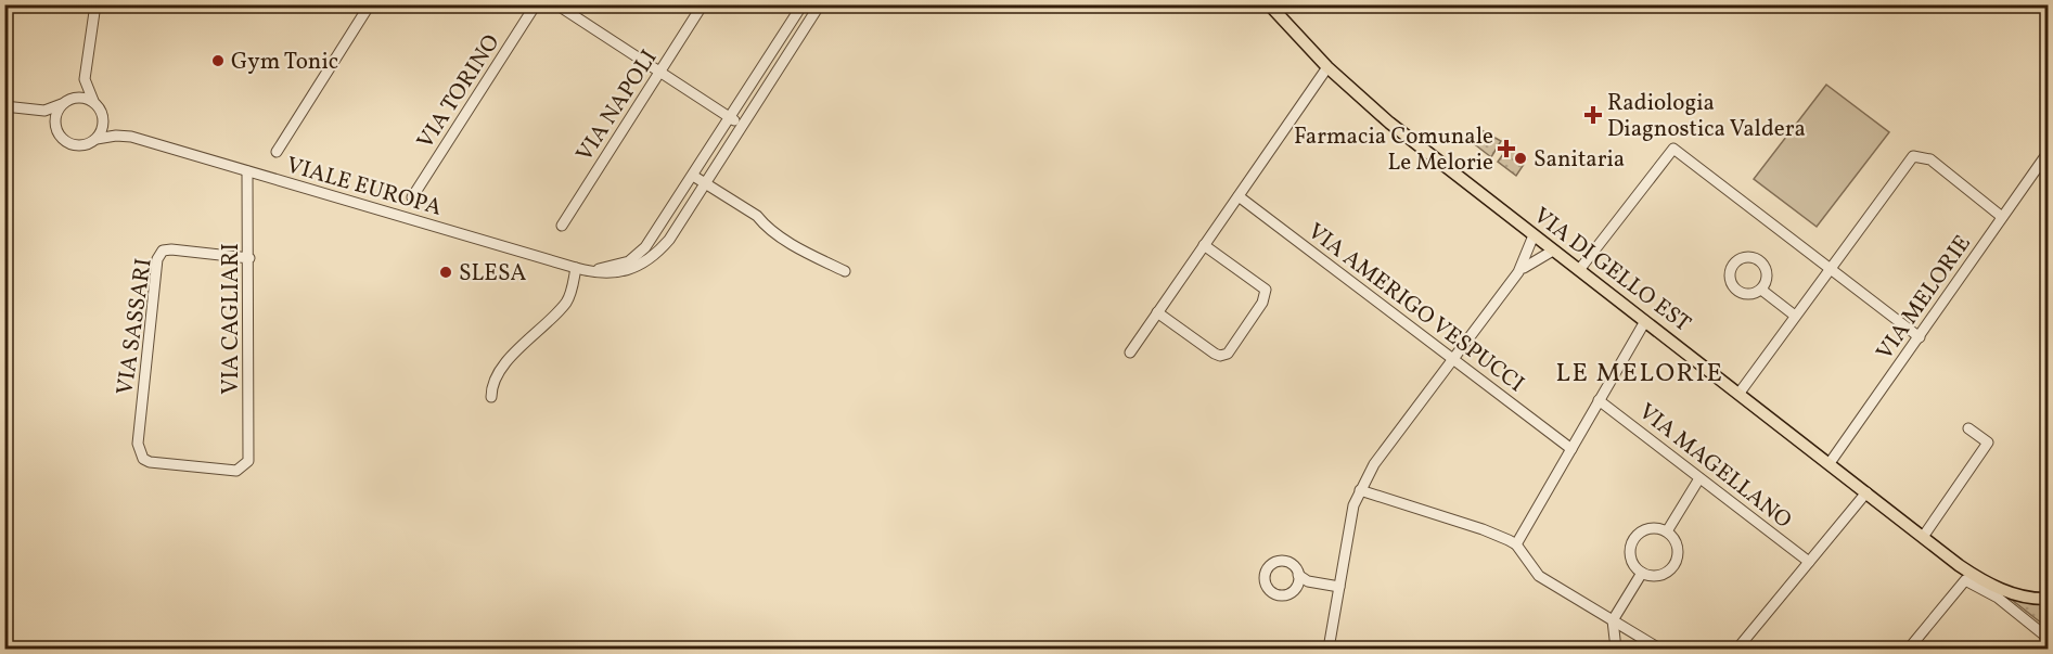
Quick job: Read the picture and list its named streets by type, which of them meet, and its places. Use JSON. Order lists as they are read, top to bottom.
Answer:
{
  "streets": {
    "main road": ["VIA DI GELLO EST"],
    "street": [
      "VIA TORINO",
      "VIA NAPOLI",
      "VIALE EUROPA",
      "VIA MELORIE",
      "VIA AMERIGO VESPUCCI",
      "VIA CAGLIARI",
      "VIA SASSARI",
      "VIA MAGELLANO"
    ]
  },
  "crossings": [
    ["VIALE EUROPA", "VIA CAGLIARI"],
    ["VIA DI GELLO EST", "VIA MELORIE"],
    ["VIA CAGLIARI", "VIA SASSARI"]
  ],
  "districts": ["LE MELORIE"],
  "places": {
    "other": ["Gym Tonic", "Sanitaria", "SLESA"],
    "health": ["Radiologia Diagnostica Valdera", "Farmacia Comunale Le Melorie"]
  }
}
